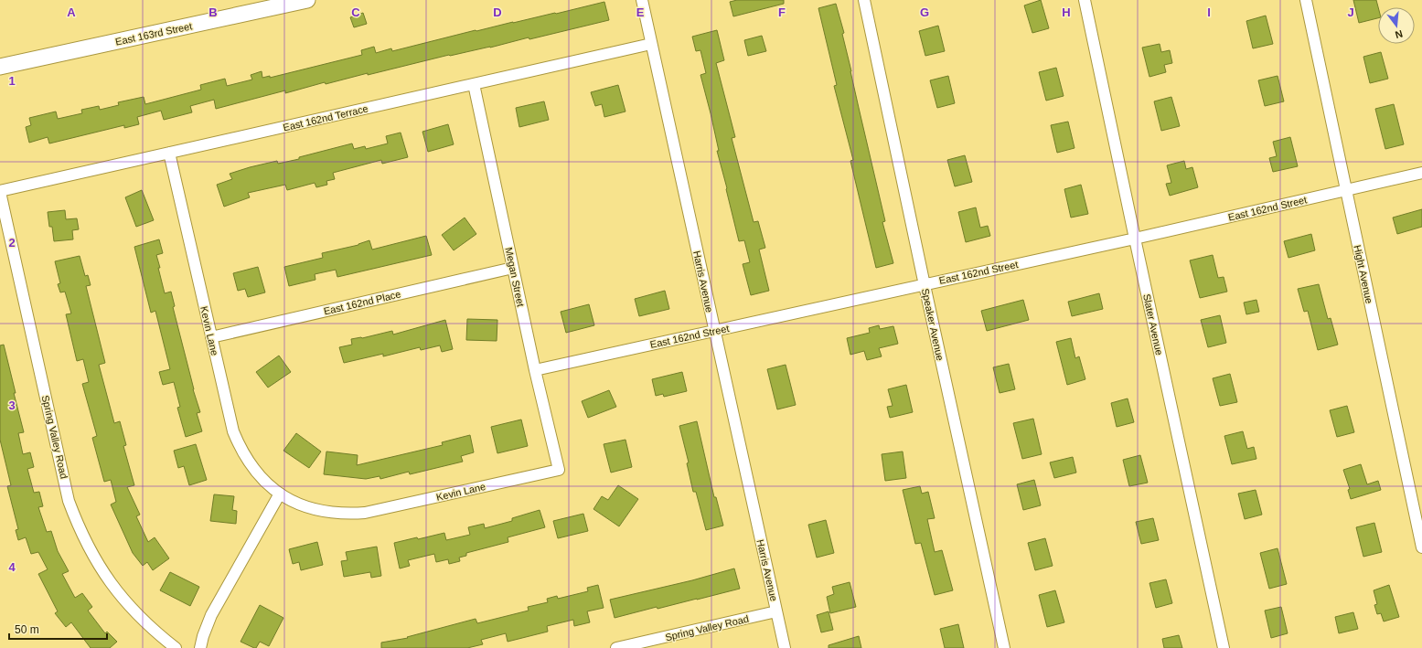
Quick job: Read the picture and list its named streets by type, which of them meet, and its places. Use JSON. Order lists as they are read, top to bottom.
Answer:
{
  "streets": {
    "street": [
      "East 163rd Street",
      "East 162nd Terrace",
      "East 162nd Street",
      "Hight Avenue",
      "Megan Street",
      "Harris Avenue",
      "East 162nd Place",
      "Speaker Avenue",
      "Slater Avenue",
      "Kevin Lane",
      "Spring Valley Road"
    ]
  },
  "crossings": [
    ["East 162nd Terrace", "Megan Street"],
    ["East 162nd Terrace", "Harris Avenue"],
    ["East 162nd Terrace", "Kevin Lane"],
    ["East 162nd Terrace", "Spring Valley Road"],
    ["East 162nd Street", "Hight Avenue"],
    ["East 162nd Street", "Megan Street"],
    ["East 162nd Street", "Harris Avenue"],
    ["East 162nd Street", "Speaker Avenue"],
    ["East 162nd Street", "Slater Avenue"],
    ["Megan Street", "East 162nd Place"],
    ["Megan Street", "Kevin Lane"],
    ["Harris Avenue", "Spring Valley Road"],
    ["East 162nd Place", "Kevin Lane"]
  ],
  "scale_bar": "50 m",
  "north": "bottom",
  "grid": {
    "columns": [
      "A",
      "B",
      "C",
      "D",
      "E",
      "F",
      "G",
      "H",
      "I",
      "J"
    ],
    "rows": [
      "1",
      "2",
      "3",
      "4"
    ]
  }
}
